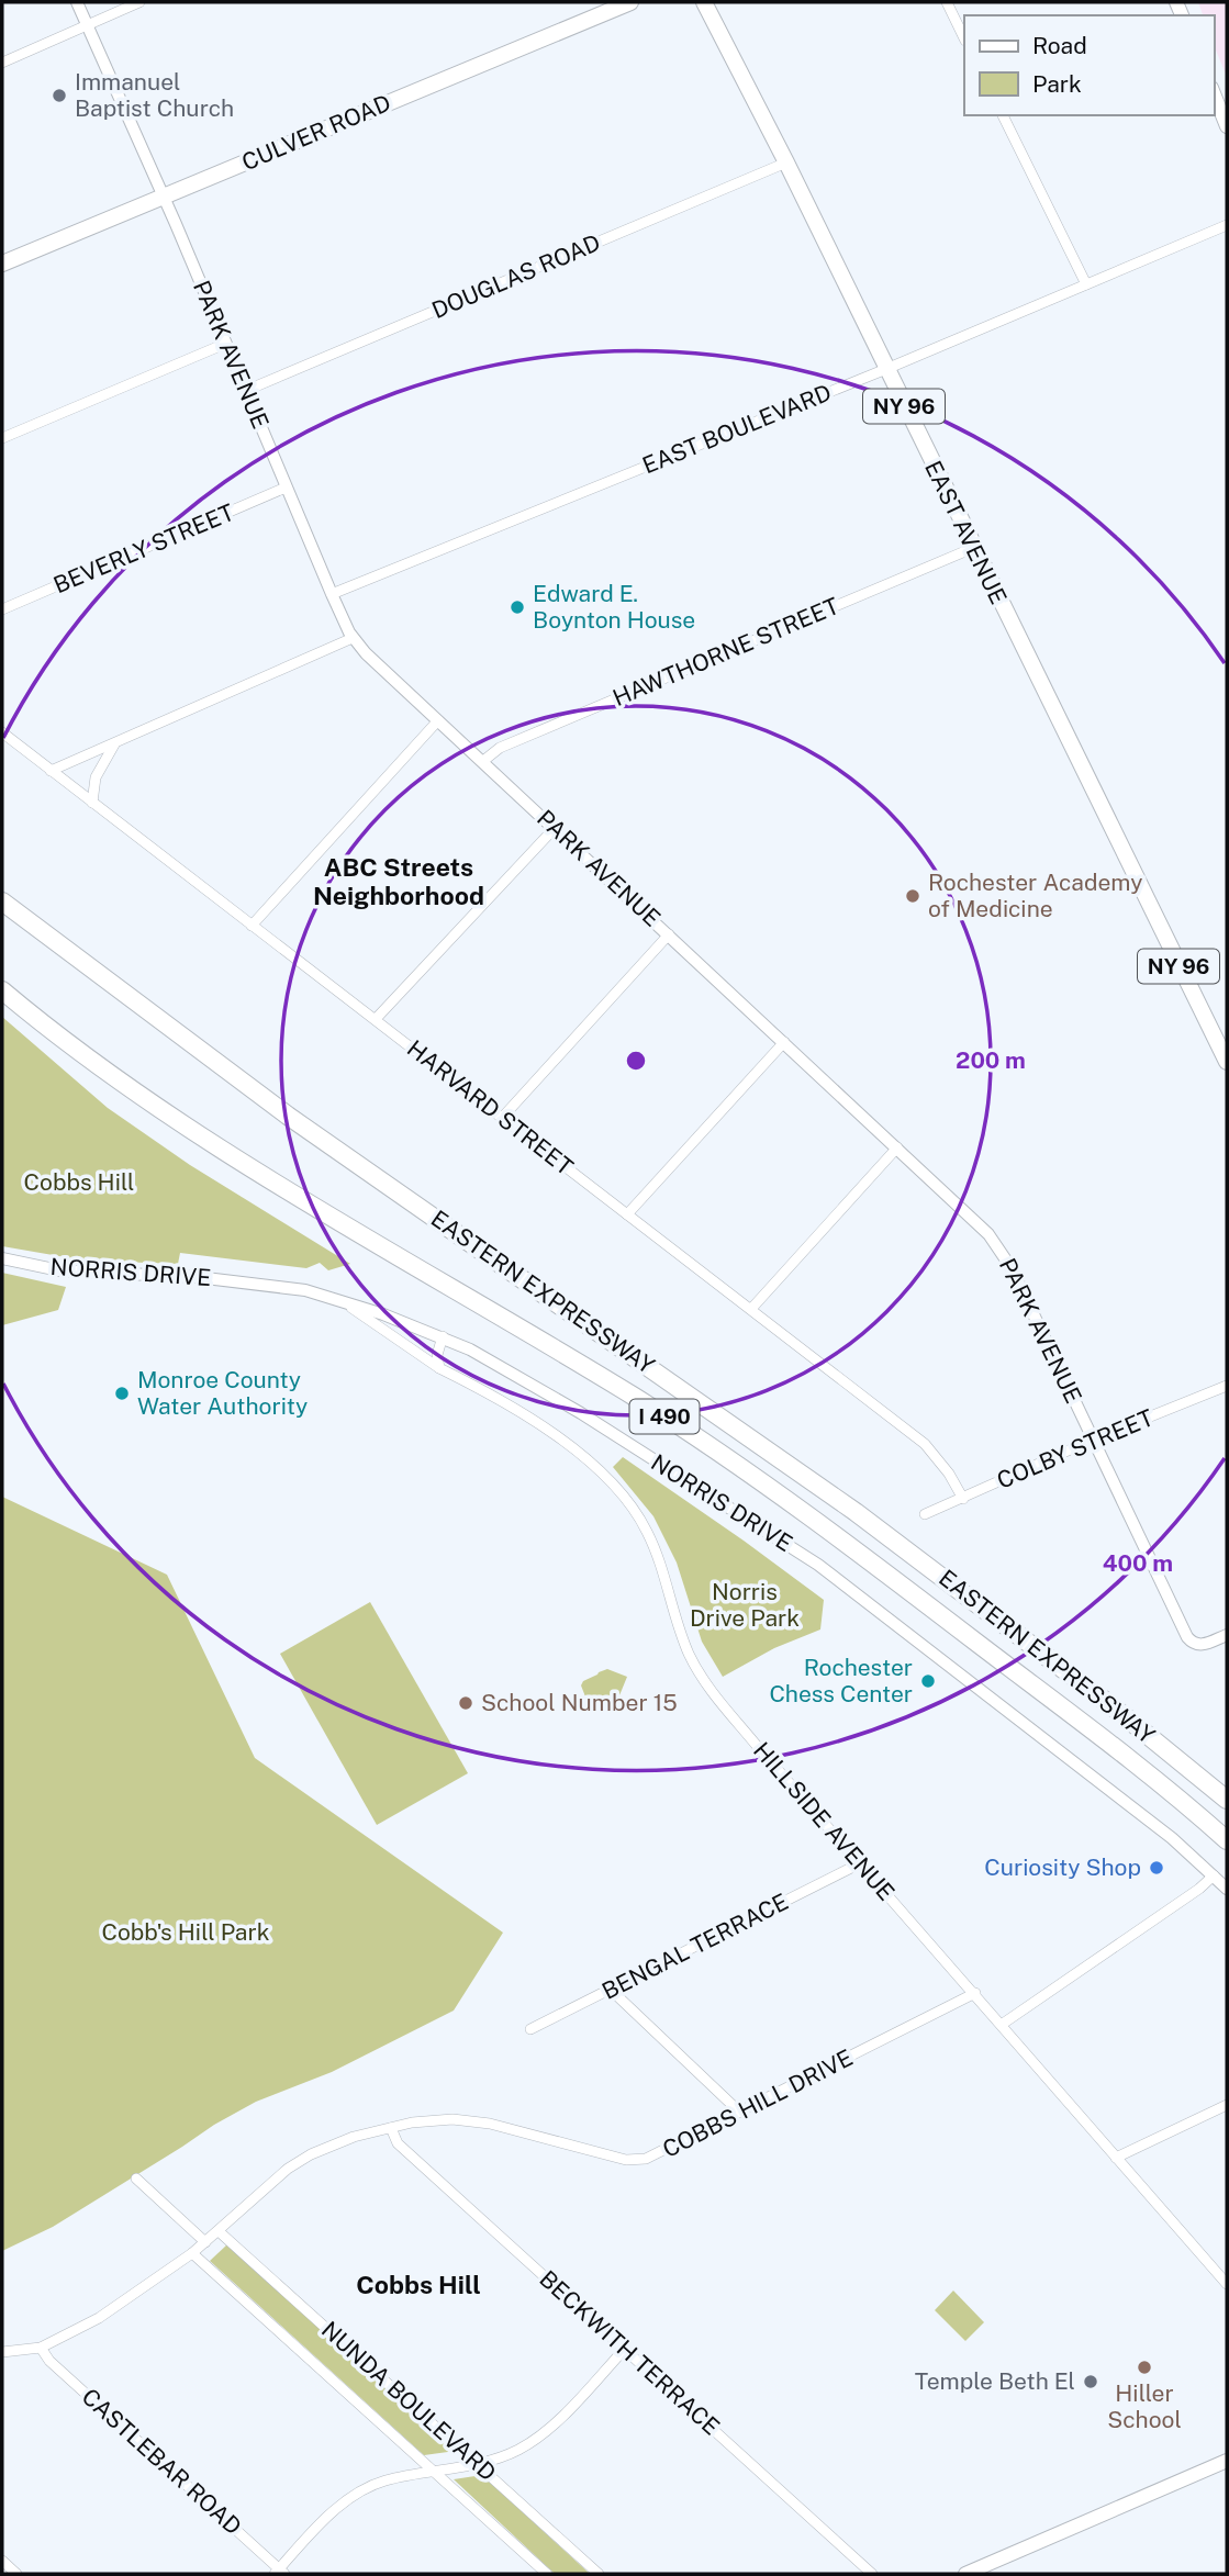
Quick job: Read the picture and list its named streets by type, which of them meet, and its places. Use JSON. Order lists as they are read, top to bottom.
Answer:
{
  "streets": {
    "highway": ["EASTERN EXPRESSWAY", "I 490"],
    "main road": ["CULVER ROAD", "NY 96", "EAST AVENUE"],
    "street": [
      "DOUGLAS ROAD",
      "PARK AVENUE",
      "EAST BOULEVARD",
      "BEVERLY STREET",
      "HAWTHORNE STREET",
      "HARVARD STREET",
      "NORRIS DRIVE",
      "COLBY STREET",
      "HILLSIDE AVENUE",
      "BENGAL TERRACE",
      "COBBS HILL DRIVE",
      "BECKWITH TERRACE",
      "NUNDA BOULEVARD",
      "CASTLEBAR ROAD"
    ]
  },
  "crossings": [
    ["CULVER ROAD", "PARK AVENUE"],
    ["DOUGLAS ROAD", "PARK AVENUE"],
    ["DOUGLAS ROAD", "EAST AVENUE"],
    ["PARK AVENUE", "EAST BOULEVARD"],
    ["PARK AVENUE", "BEVERLY STREET"],
    ["PARK AVENUE", "HAWTHORNE STREET"],
    ["PARK AVENUE", "COLBY STREET"],
    ["EAST BOULEVARD", "EAST AVENUE"],
    ["EAST AVENUE", "HAWTHORNE STREET"],
    ["HARVARD STREET", "COLBY STREET"],
    ["NORRIS DRIVE", "HILLSIDE AVENUE"],
    ["HILLSIDE AVENUE", "BENGAL TERRACE"],
    ["HILLSIDE AVENUE", "COBBS HILL DRIVE"],
    ["COBBS HILL DRIVE", "BECKWITH TERRACE"],
    ["COBBS HILL DRIVE", "NUNDA BOULEVARD"],
    ["COBBS HILL DRIVE", "CASTLEBAR ROAD"]
  ],
  "districts": ["ABC Streets Neighborhood", "Cobbs Hill"],
  "parks": ["Cobbs Hill", "Norris Drive Park", "Cobb's Hill Park"],
  "places": [
    "Immanuel Baptist Church",
    "Edward E. Boynton House",
    "Rochester Academy of Medicine",
    "Monroe County Water Authority",
    "Rochester Chess Center",
    "School Number 15",
    "Curiosity Shop",
    "Hiller School",
    "Temple Beth El"
  ],
  "legend": ["Road", "Park"],
  "rings": ["200 m", "400 m"]
}
